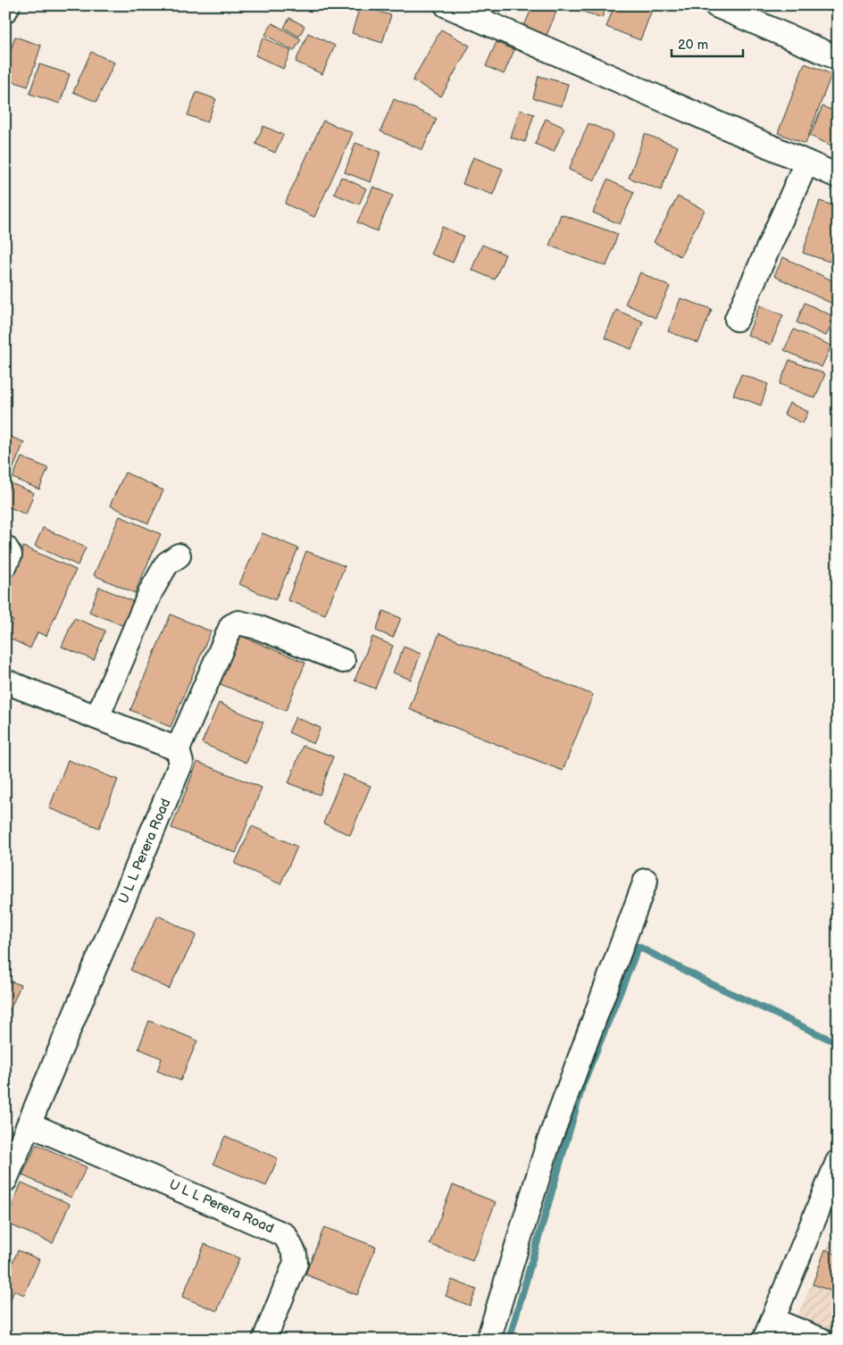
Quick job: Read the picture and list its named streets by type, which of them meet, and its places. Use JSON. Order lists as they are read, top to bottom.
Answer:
{
  "streets": {
    "street": ["U L L Perera Road"]
  },
  "scale_bar": "20 m"
}
